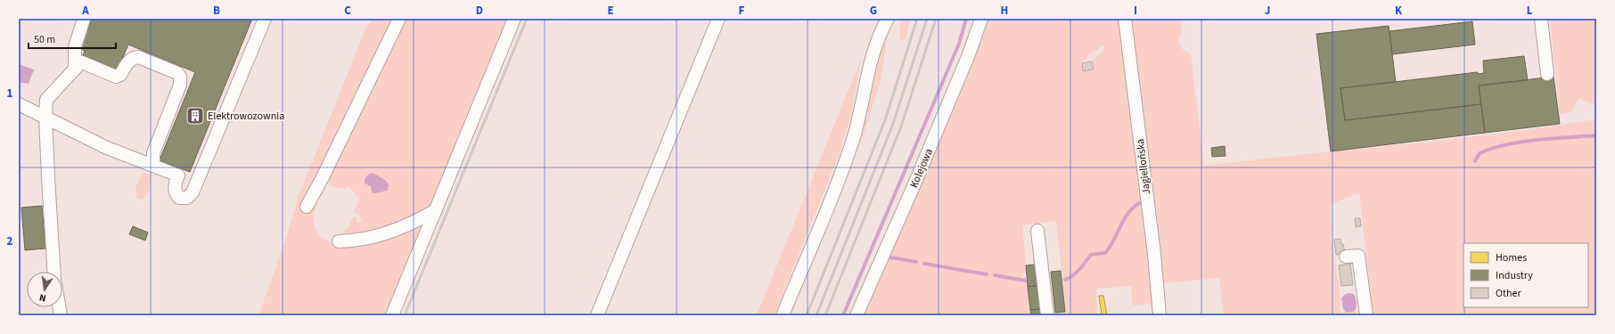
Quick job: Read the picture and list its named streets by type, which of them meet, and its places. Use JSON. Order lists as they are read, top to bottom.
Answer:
{
  "streets": {
    "street": ["Jagiellońska", "Kolejowa"]
  },
  "places": {
    "building": ["Elektrowozownia"]
  },
  "legend": ["Homes", "Industry", "Other"],
  "scale_bar": "50 m",
  "north": "bottom",
  "grid": {
    "columns": [
      "A",
      "B",
      "C",
      "D",
      "E",
      "F",
      "G",
      "H",
      "I",
      "J",
      "K",
      "L"
    ],
    "rows": ["1", "2"]
  }
}
